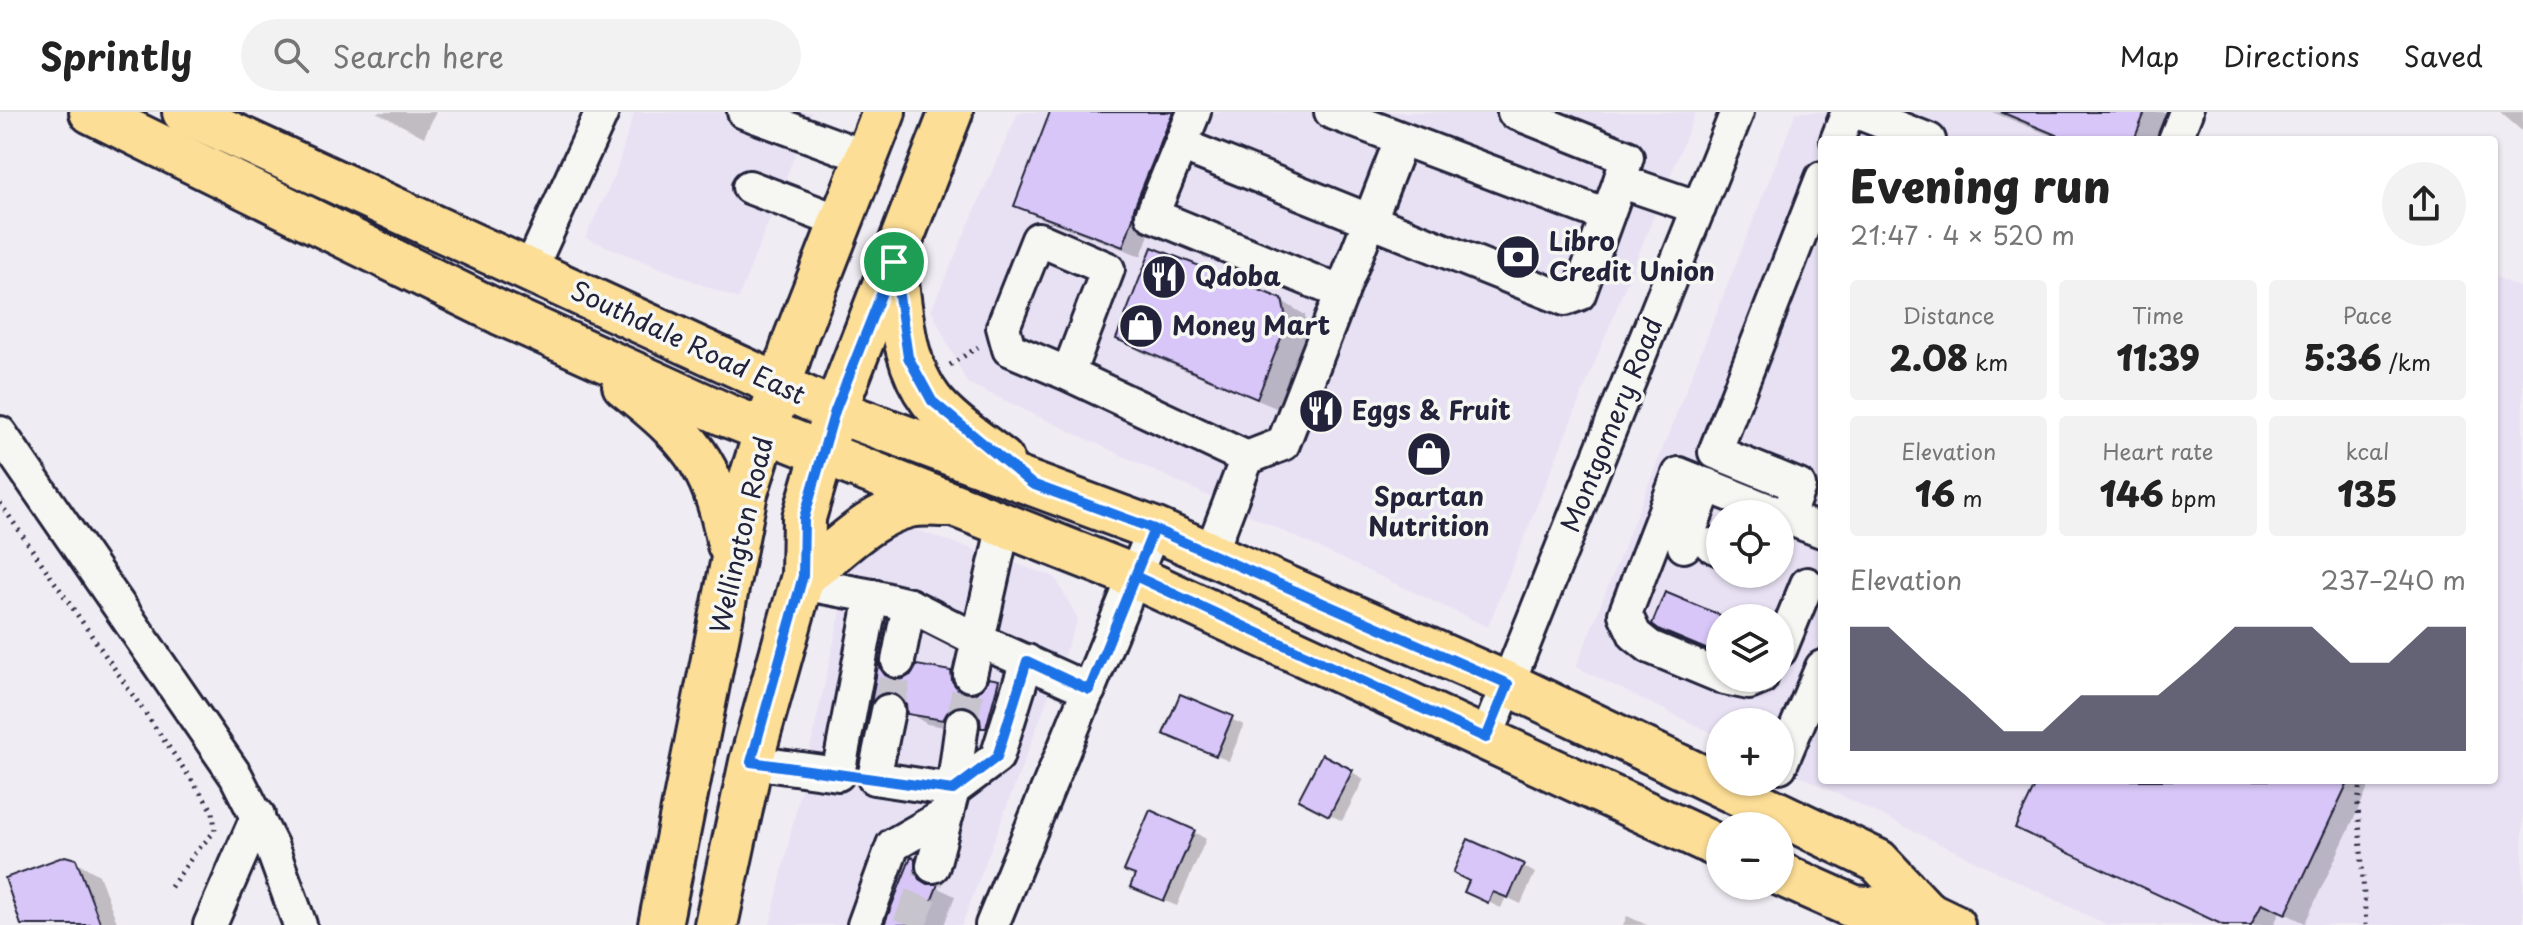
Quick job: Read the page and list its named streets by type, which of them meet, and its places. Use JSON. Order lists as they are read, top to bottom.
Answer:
{
  "streets": {
    "main road": ["Southdale Road East", "Wellington Road"],
    "street": ["Montgomery Road"]
  },
  "crossings": [
    ["Southdale Road East", "Montgomery Road"],
    ["Southdale Road East", "Wellington Road"]
  ],
  "places": {
    "bank": ["Libro Credit Union"],
    "restaurant": ["Qdoba", "Eggs & Fruit"],
    "shop": ["Money Mart", "Spartan Nutrition"]
  },
  "page": {
    "header": "Sprintly",
    "search": "Search here",
    "nav": ["Map", "Directions", "Saved"],
    "heading": ["Evening run", "21:47 · 4 × 520 m"],
    "stats": [
      ["Distance", "2.08 km"],
      ["Time", "11:39"],
      ["Pace", "5:36 /km"],
      ["Elevation", "16 m"],
      ["Heart rate", "146 bpm"],
      ["kcal", "135"]
    ],
    "map_buttons": ["+", "−"],
    "chart": ["Elevation", "237–240 m"]
  }
}
